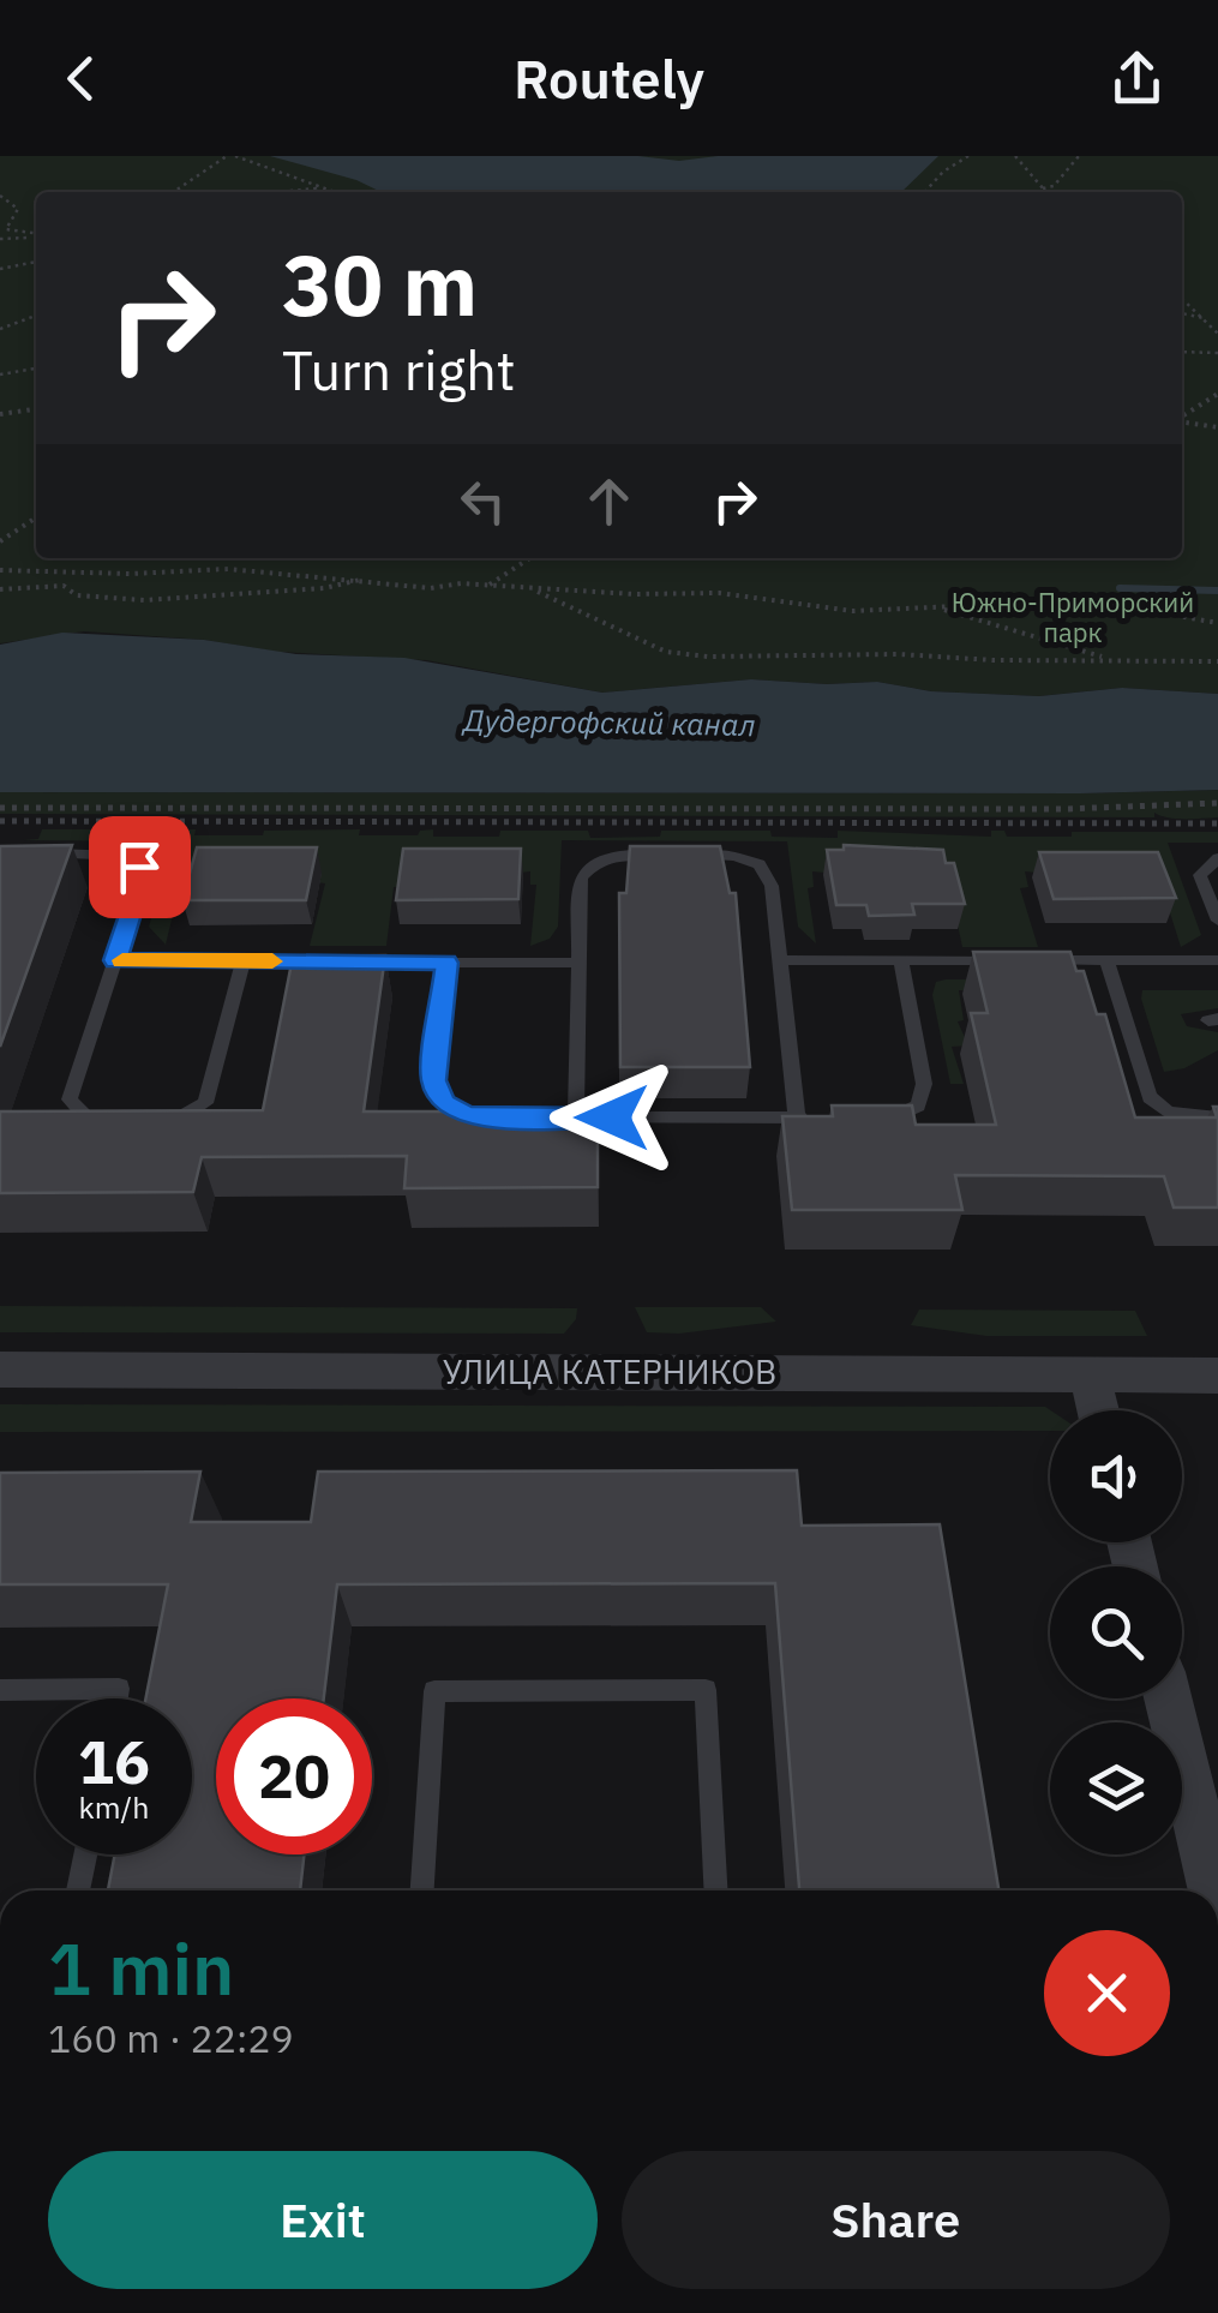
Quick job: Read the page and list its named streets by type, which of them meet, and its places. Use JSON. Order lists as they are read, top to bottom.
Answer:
{
  "streets": {
    "street": ["УЛИЦА КАТЕРНИКОВ"]
  },
  "water": ["Дудергофский канал"],
  "parks": ["Южно-Приморский парк"],
  "page": {
    "header": "Routely",
    "turn": ["30 m", "Turn right"],
    "speed": "16 km/h",
    "limit": "20",
    "heading": ["1 min", "160 m · 22:29"],
    "buttons": ["Exit", "Share"]
  }
}
